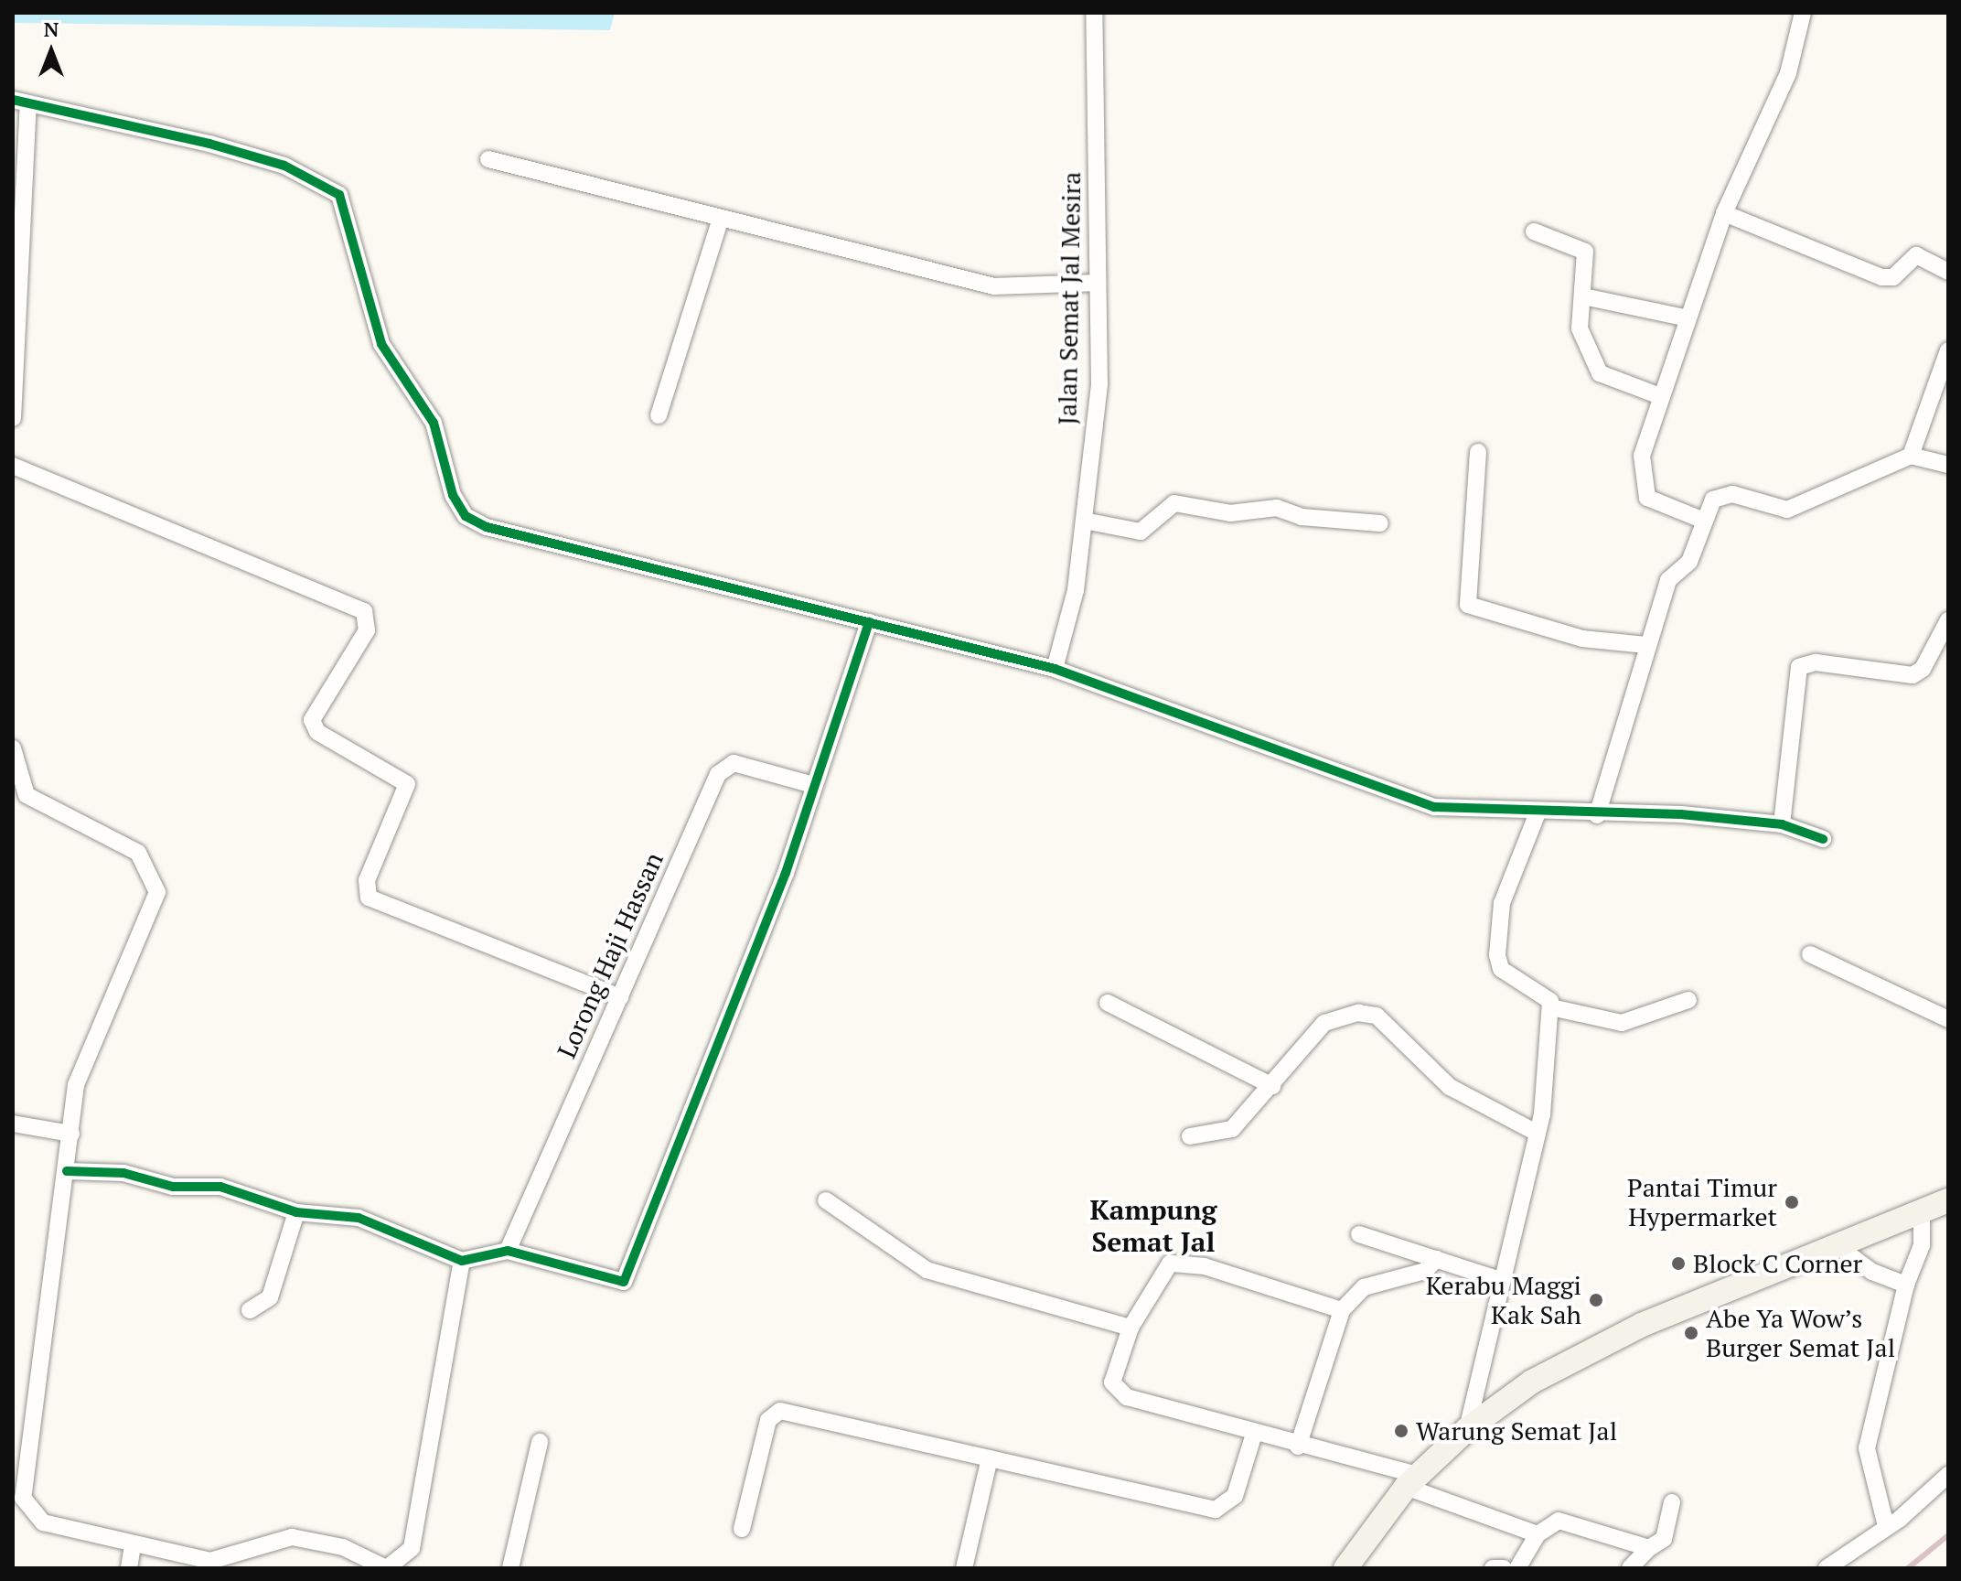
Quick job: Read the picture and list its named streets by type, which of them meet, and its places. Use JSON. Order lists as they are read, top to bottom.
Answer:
{
  "streets": {
    "street": ["Jalan Semat Jal Mesira", "Lorong Haji Hassan"]
  },
  "districts": ["Kampung Semat Jal"],
  "places": [
    "Pantai Timur Hypermarket",
    "Block C Corner",
    "Kerabu Maggi Kak Sah",
    "Abe Ya Wow’s Burger Semat Jal",
    "Warung Semat Jal"
  ],
  "north": "top"
}
